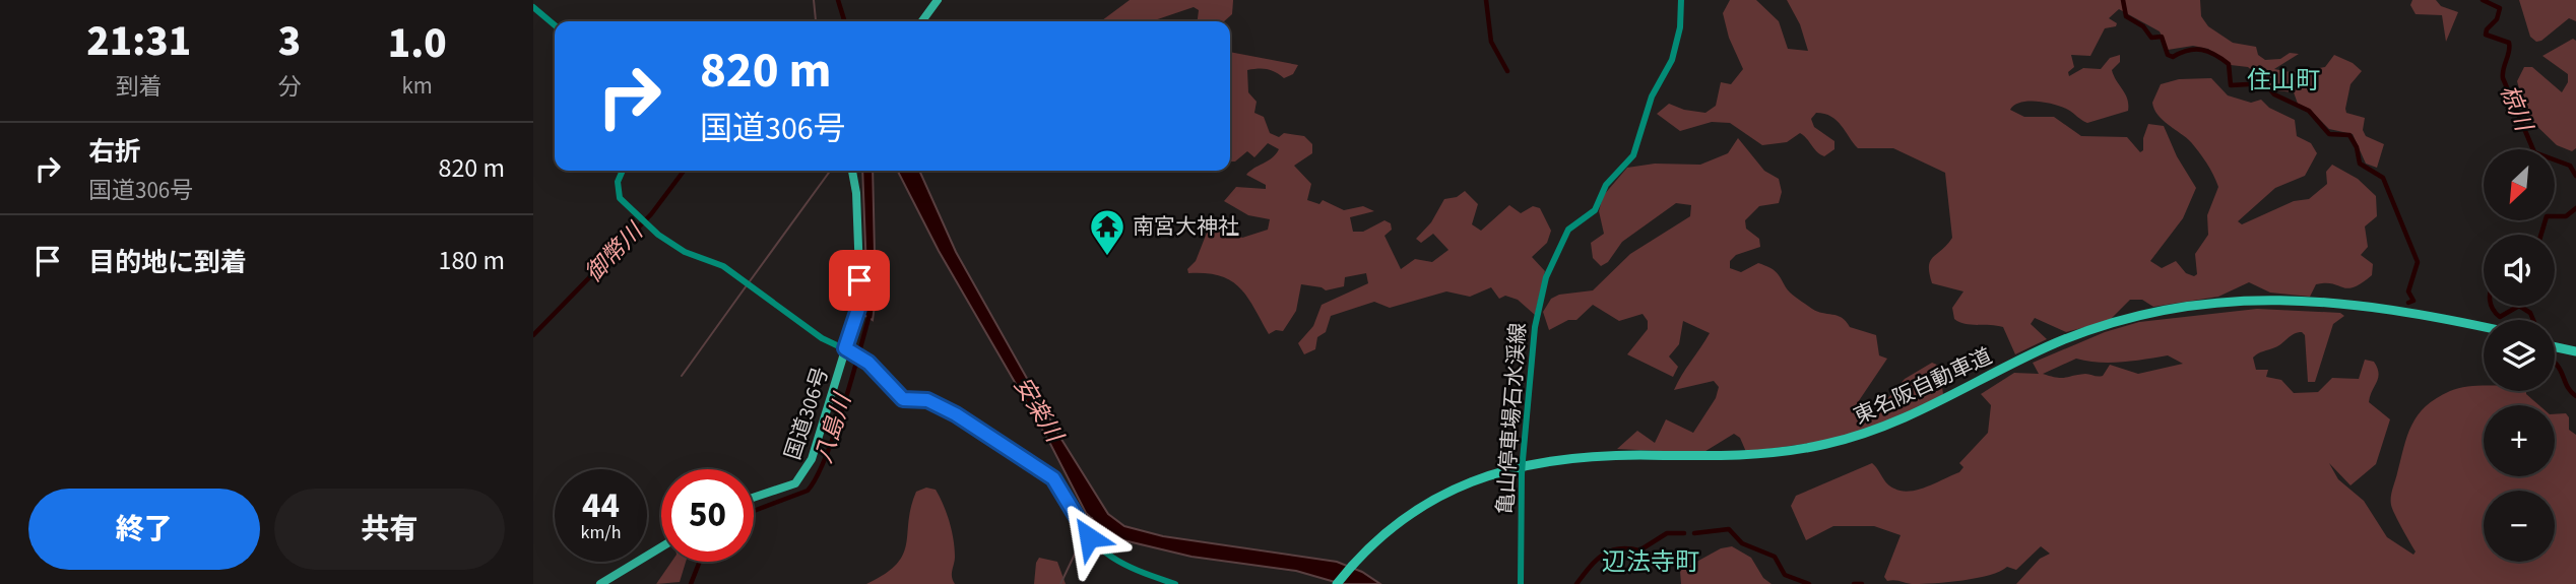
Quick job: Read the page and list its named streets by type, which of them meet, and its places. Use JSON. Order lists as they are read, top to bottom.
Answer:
{
  "streets": {
    "highway": ["東名阪自動車道", "国道306号"],
    "main road": ["亀山停車場石水渓線"]
  },
  "districts": ["住山町", "辺法寺町"],
  "water": [
    "椋川",
    "御幣川",
    "安楽川",
    "八島川"
  ],
  "places": {
    "temple": ["南宮大神社"]
  },
  "north": "bottom left",
  "page": {
    "eta": [
      "21:31",
      "到着",
      "3",
      "分",
      "1.0",
      "km"
    ],
    "turn": ["820 m", "国道306号"],
    "list": [
      {
        "name": "右折",
        "note": "国道306号",
        "value": "820 m"
      },
      {
        "name": "目的地に到着",
        "value": "180 m"
      }
    ],
    "map_buttons": ["+", "−"],
    "speed": "44 km/h",
    "limit": "50",
    "buttons": ["終了", "共有"]
  }
}
